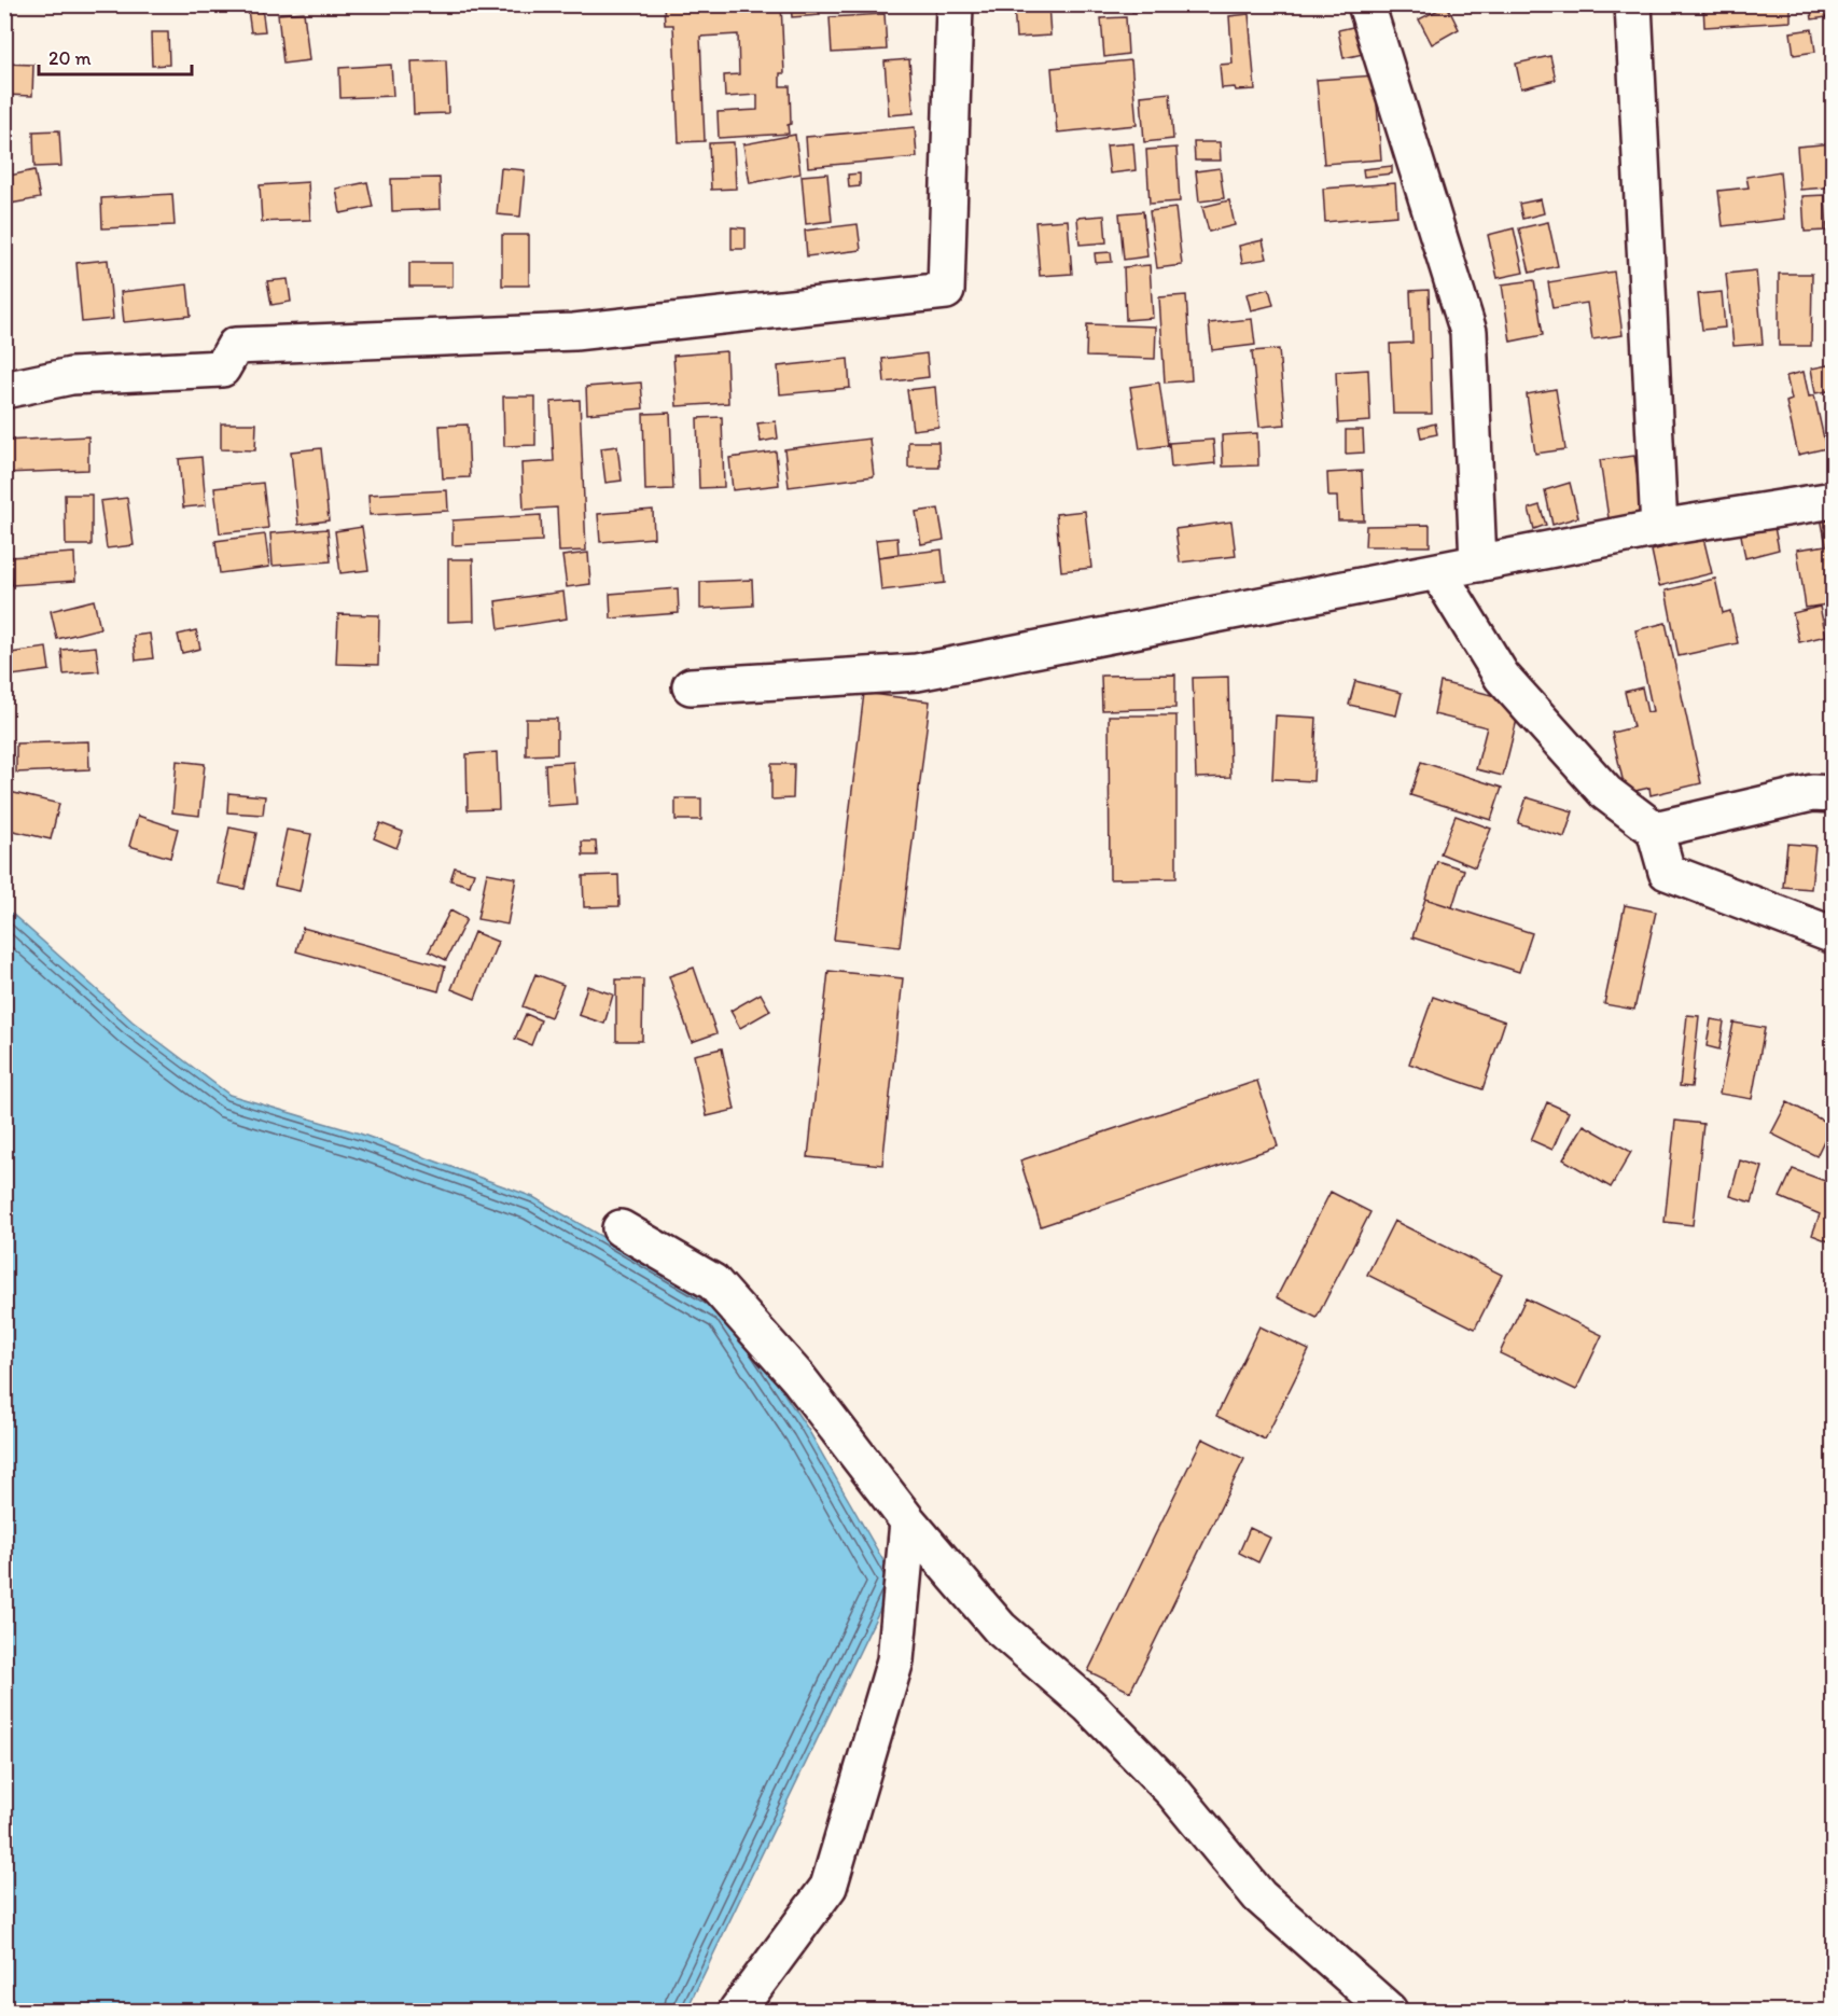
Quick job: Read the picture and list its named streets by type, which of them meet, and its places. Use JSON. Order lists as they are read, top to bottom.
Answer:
{
  "scale_bar": "20 m"
}
